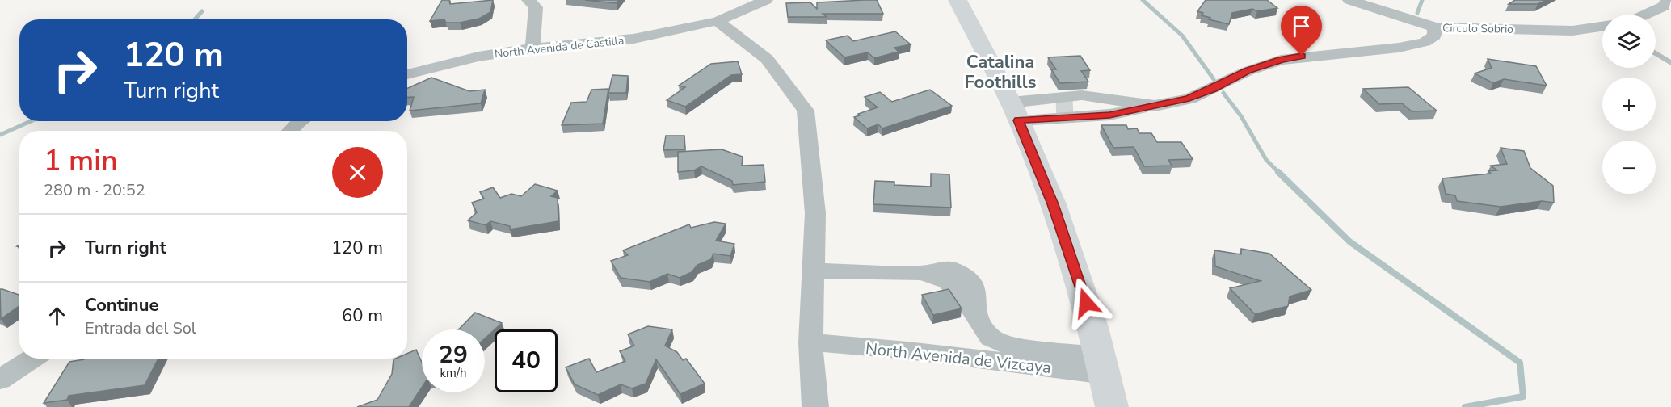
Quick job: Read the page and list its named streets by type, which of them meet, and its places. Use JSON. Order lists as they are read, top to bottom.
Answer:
{
  "streets": {
    "street": ["Circulo Sobrio", "North Avenida de Castilla", "North Avenida de Vizcaya"]
  },
  "districts": ["Catalina Foothills"],
  "page": {
    "map_buttons": ["+", "−"],
    "turn": ["120 m", "Turn right"],
    "heading": ["1 min", "280 m · 20:52"],
    "list": [
      {
        "name": "Turn right",
        "value": "120 m"
      },
      {
        "name": "Continue",
        "note": "Entrada del Sol",
        "value": "60 m"
      }
    ],
    "speed": "29 km/h",
    "limit": "40"
  }
}
